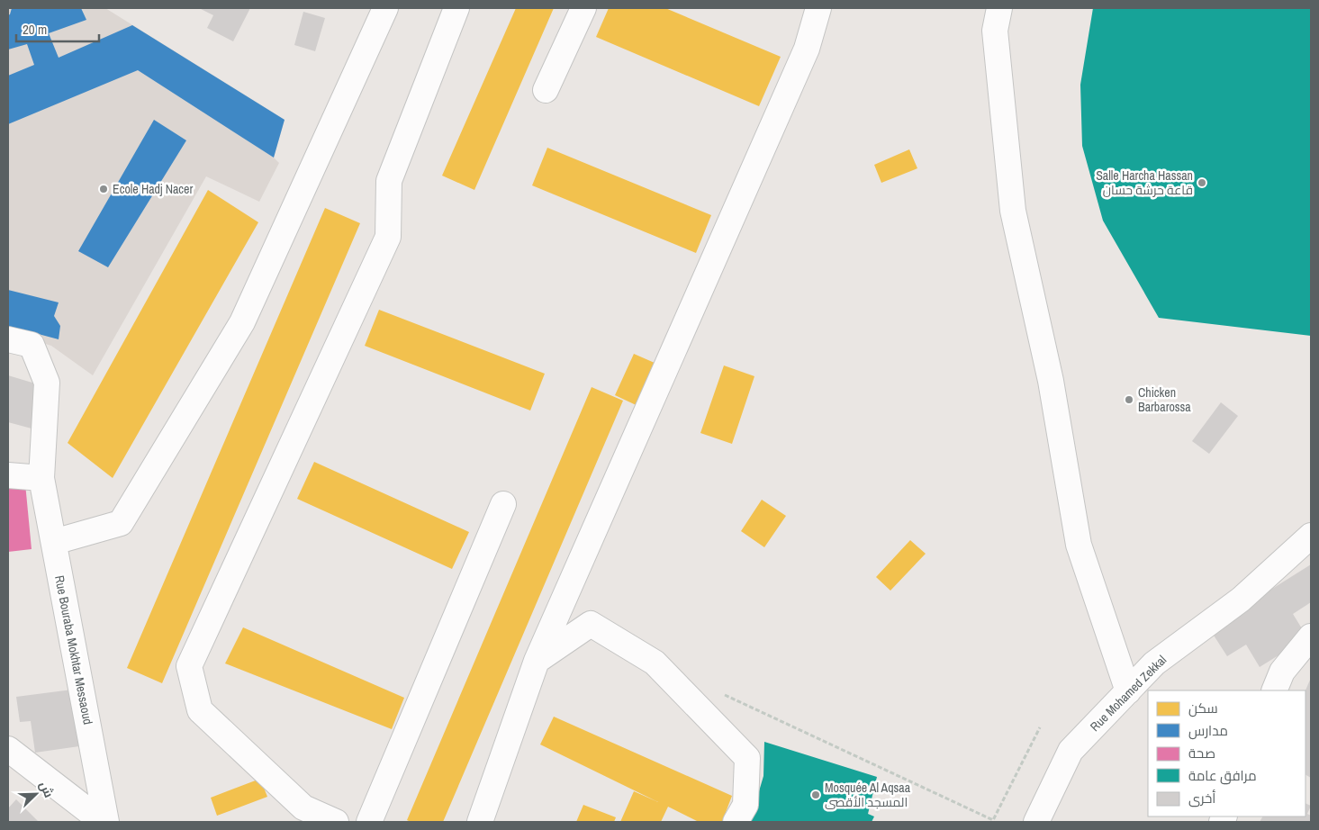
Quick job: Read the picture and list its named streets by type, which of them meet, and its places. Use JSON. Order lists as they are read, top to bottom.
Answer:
{
  "streets": {
    "street": ["Rue Bouraba Mokhtar Messaoud", "Rue Mohamed Zekkal"]
  },
  "places": [
    "Salle Harcha Hassan قاعة حرشة حسان",
    "Ecole Hadj Nacer",
    "Chicken Barbarossa",
    "Mosquée Al Aqsaa المسجد الأقصى"
  ],
  "legend": [
    "سكن",
    "مدارس",
    "صحة",
    "مرافق عامة",
    "أخرى"
  ],
  "scale_bar": "20 m",
  "north": "top right"
}
